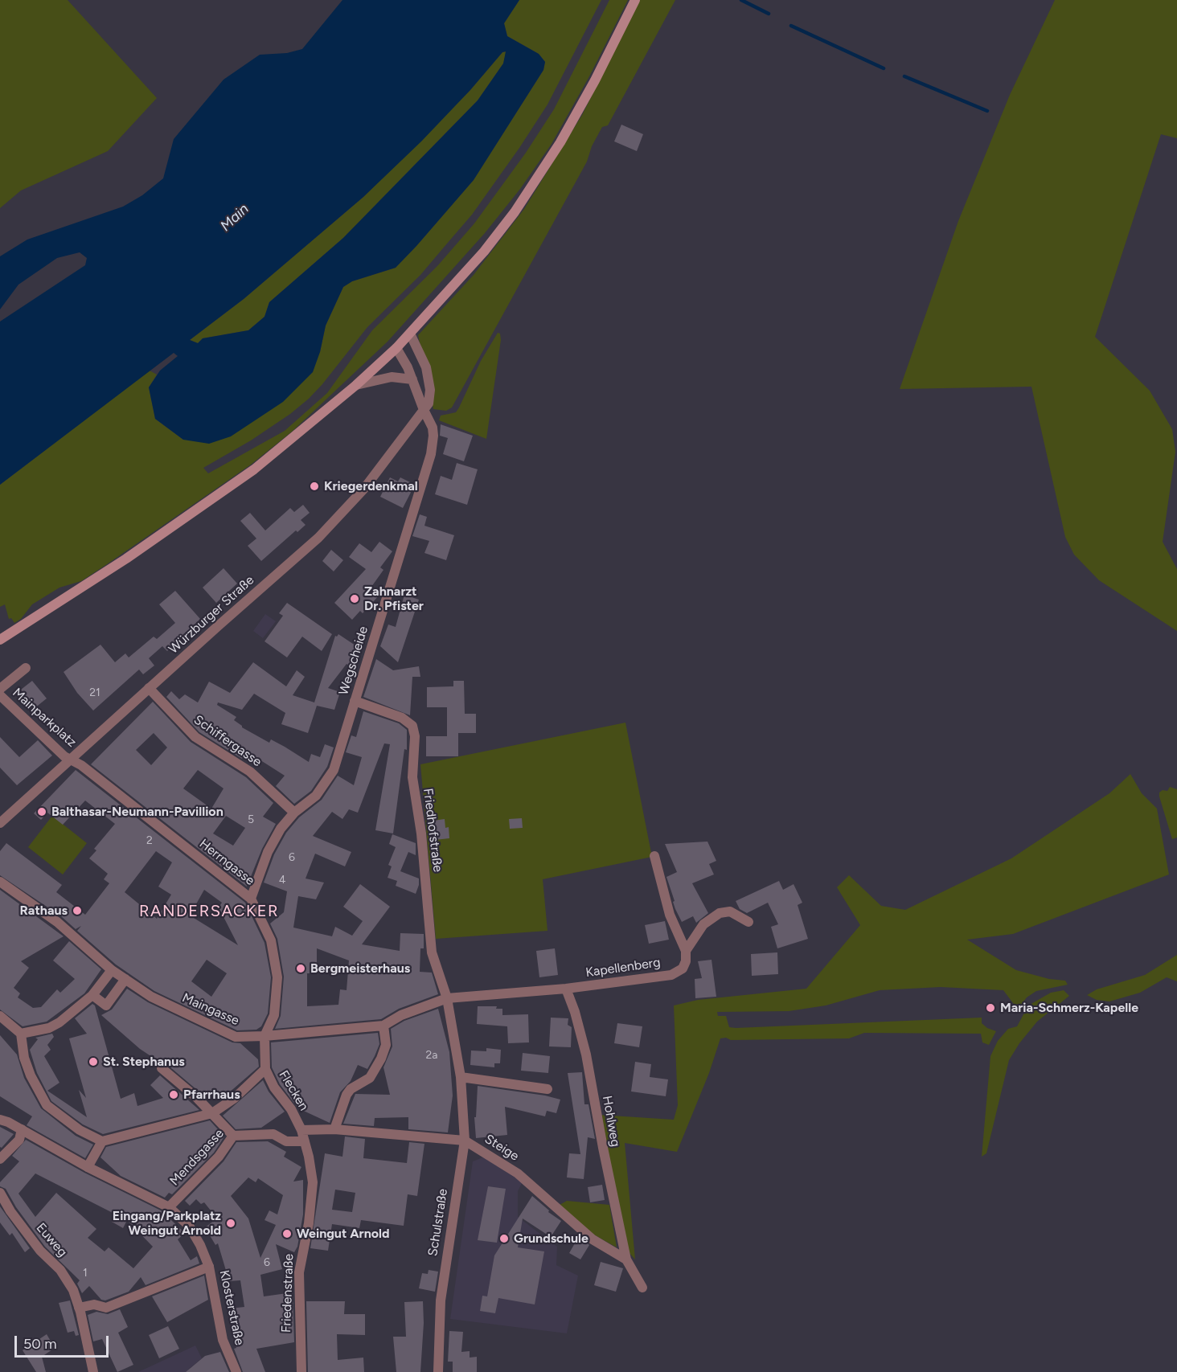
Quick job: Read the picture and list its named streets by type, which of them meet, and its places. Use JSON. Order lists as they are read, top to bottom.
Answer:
{
  "streets": {
    "street": [
      "Würzburger Straße",
      "Wegscheide",
      "Mainparkplatz",
      "Schiffergasse",
      "Friedhofstraße",
      "Herrngasse",
      "Kapellenberg",
      "Maingasse",
      "Flecken",
      "Hohlweg",
      "Steige",
      "Mendsgasse",
      "Schulstraße",
      "Euweg",
      "Friedenstraße",
      "Klosterstraße"
    ]
  },
  "crossings": [
    ["Würzburger Straße", "Wegscheide"],
    ["Würzburger Straße", "Mainparkplatz"],
    ["Würzburger Straße", "Schiffergasse"],
    ["Würzburger Straße", "Herrngasse"],
    ["Wegscheide", "Schiffergasse"],
    ["Wegscheide", "Friedhofstraße"],
    ["Wegscheide", "Herrngasse"],
    ["Mainparkplatz", "Herrngasse"],
    ["Friedhofstraße", "Kapellenberg"],
    ["Friedhofstraße", "Maingasse"],
    ["Friedhofstraße", "Schulstraße"],
    ["Herrngasse", "Maingasse"],
    ["Herrngasse", "Flecken"],
    ["Kapellenberg", "Maingasse"],
    ["Kapellenberg", "Hohlweg"],
    ["Kapellenberg", "Schulstraße"],
    ["Maingasse", "Flecken"],
    ["Maingasse", "Schulstraße"],
    ["Flecken", "Steige"],
    ["Flecken", "Friedenstraße"],
    ["Hohlweg", "Steige"],
    ["Steige", "Schulstraße"],
    ["Steige", "Friedenstraße"],
    ["Mendsgasse", "Friedenstraße"],
    ["Mendsgasse", "Klosterstraße"]
  ],
  "districts": ["RANDERSACKER"],
  "water": ["Main"],
  "places": [
    "Kriegerdenkmal",
    "Zahnarzt Dr. Pfister",
    "Balthasar-Neumann-Pavillion",
    "Rathaus",
    "Bergmeisterhaus",
    "Maria-Schmerz-Kapelle",
    "St. Stephanus",
    "Pfarrhaus",
    "Eingang/Parkplatz Weingut Arnold",
    "Weingut Arnold",
    "Grundschule"
  ],
  "house_numbers": [
    "21",
    "5",
    "2",
    "6",
    "4",
    "2a",
    "6",
    "1"
  ],
  "scale_bar": "50 m"
}
